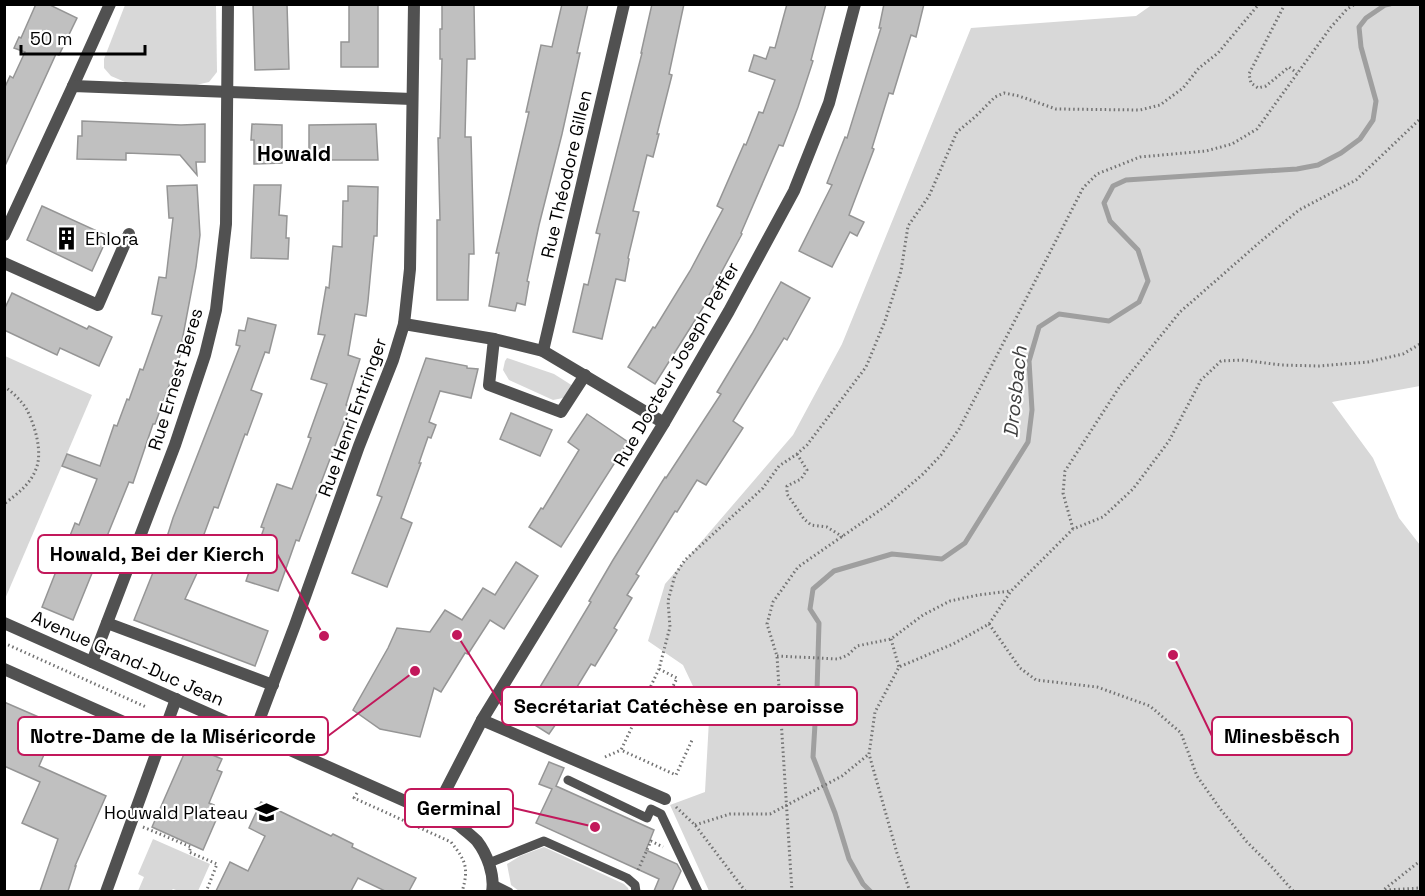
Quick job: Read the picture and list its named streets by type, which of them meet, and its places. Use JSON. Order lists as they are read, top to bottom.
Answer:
{
  "streets": {
    "street": [
      "Rue Théodore Gillen",
      "Rue Docteur Joseph Peffer",
      "Rue Ernest Beres",
      "Rue Henri Entringer",
      "Avenue Grand-Duc Jean"
    ]
  },
  "crossings": [
    ["Rue Docteur Joseph Peffer", "Avenue Grand-Duc Jean"],
    ["Rue Ernest Beres", "Avenue Grand-Duc Jean"],
    ["Rue Henri Entringer", "Avenue Grand-Duc Jean"]
  ],
  "districts": ["Howald"],
  "water": ["Drosbach"],
  "places": {
    "building": ["Ehlora"],
    "other": [
      "Secrétariat Catéchèse en paroisse",
      "Howald, Bei der Kierch",
      "Minesbësch",
      "Notre-Dame de la Miséricorde",
      "Germinal"
    ],
    "school or university": ["Houwald Plateau"]
  },
  "scale_bar": "50 m"
}
